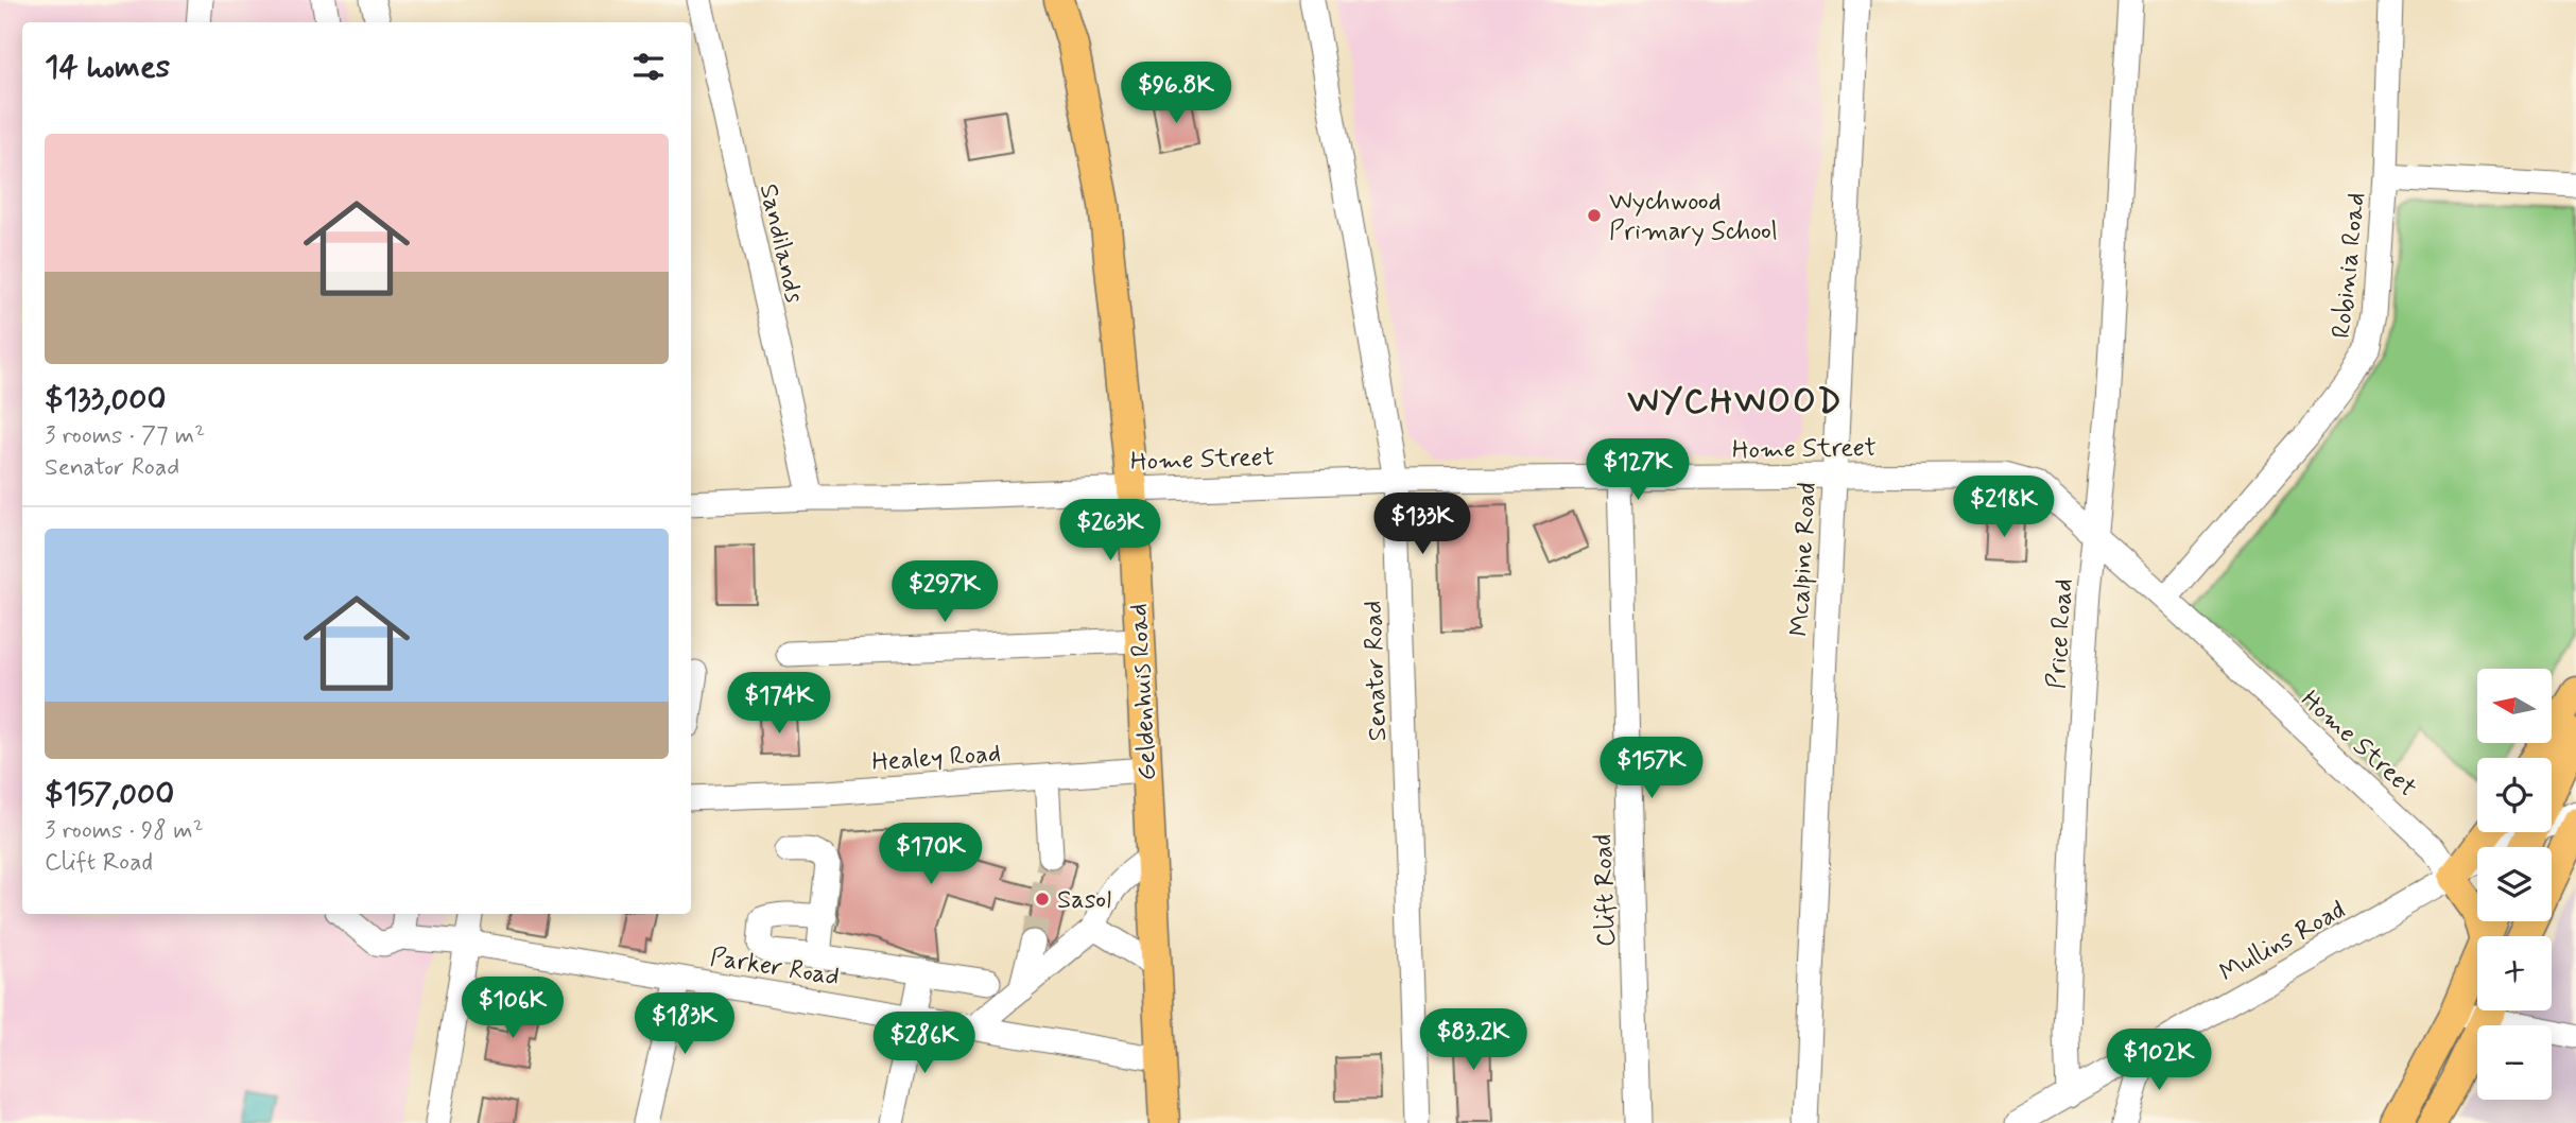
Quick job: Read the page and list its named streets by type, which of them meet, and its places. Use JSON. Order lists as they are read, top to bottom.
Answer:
{
  "streets": {
    "main road": ["Geldenhuis Road"],
    "street": [
      "Sandilands",
      "Robinia Road",
      "Home Street",
      "Mcalpine Road",
      "Price Road",
      "Senator Road",
      "Healey Road",
      "Clift Road",
      "Mullins Road",
      "Parker Road"
    ]
  },
  "crossings": [
    ["Sandilands", "Home Street"],
    ["Robinia Road", "Home Street"],
    ["Home Street", "Mcalpine Road"],
    ["Home Street", "Price Road"],
    ["Home Street", "Senator Road"],
    ["Home Street", "Geldenhuis Road"],
    ["Home Street", "Clift Road"],
    ["Home Street", "Mullins Road"],
    ["Price Road", "Mullins Road"],
    ["Geldenhuis Road", "Healey Road"],
    ["Geldenhuis Road", "Parker Road"]
  ],
  "districts": ["WYCHWOOD"],
  "places": ["Wychwood Primary School", "Sasol"],
  "north": "left",
  "page": {
    "heading": "14 homes",
    "price": [
      "$96.8K",
      "$127K",
      "$218K",
      "$133K",
      "$263K",
      "$297K",
      "$174K",
      "$157K",
      "$170K",
      "$106K",
      "$183K",
      "$83.2K",
      "$286K",
      "$102K"
    ],
    "list": [
      {
        "name": "$133,000",
        "note": "3 rooms · 77 m² · Senator Road"
      },
      {
        "name": "$157,000",
        "note": "3 rooms · 98 m² · Clift Road"
      }
    ],
    "map_buttons": ["+", "−"]
  }
}
